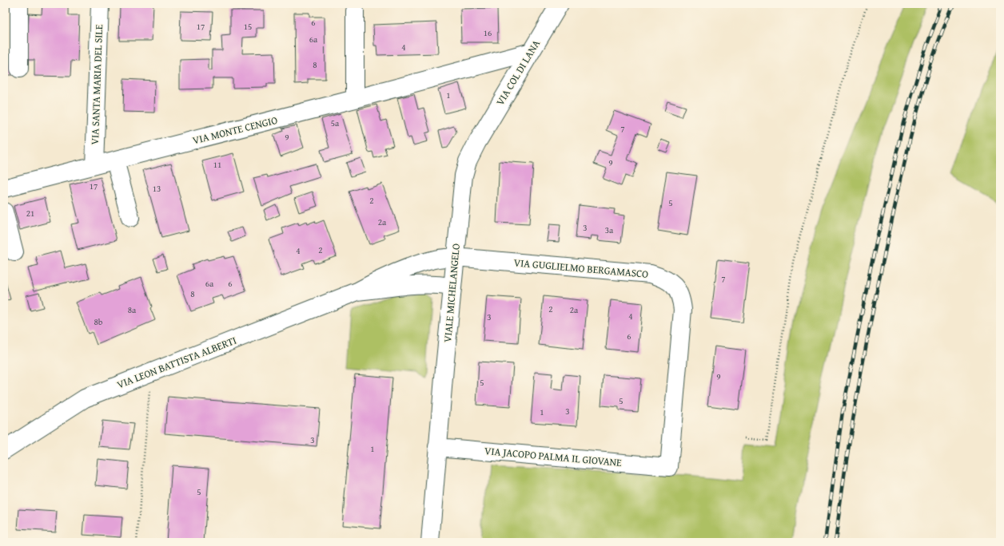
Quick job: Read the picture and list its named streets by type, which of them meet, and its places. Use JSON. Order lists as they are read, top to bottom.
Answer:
{
  "streets": {
    "street": [
      "VIA COL DI LANA",
      "VIA SANTA MARIA DEL SILE",
      "VIA MONTE CENGIO",
      "VIA GUGLIELMO BERGAMASCO",
      "VIALE MICHELANGELO",
      "VIA LEON BATTISTA ALBERTI",
      "VIA JACOPO PALMA IL GIOVANE"
    ]
  },
  "crossings": [
    ["VIA COL DI LANA", "VIA MONTE CENGIO"],
    ["VIA COL DI LANA", "VIALE MICHELANGELO"],
    ["VIA SANTA MARIA DEL SILE", "VIA MONTE CENGIO"],
    ["VIA GUGLIELMO BERGAMASCO", "VIALE MICHELANGELO"],
    ["VIA GUGLIELMO BERGAMASCO", "VIA LEON BATTISTA ALBERTI"],
    ["VIA GUGLIELMO BERGAMASCO", "VIA JACOPO PALMA IL GIOVANE"],
    ["VIALE MICHELANGELO", "VIA LEON BATTISTA ALBERTI"],
    ["VIALE MICHELANGELO", "VIA JACOPO PALMA IL GIOVANE"]
  ],
  "house_numbers": [
    "6",
    "17",
    "15",
    "16",
    "6a",
    "4",
    "8",
    "1",
    "5a",
    "7",
    "9",
    "9",
    "11",
    "17",
    "13",
    "2",
    "5",
    "21",
    "2a",
    "3",
    "3a",
    "2",
    "4",
    "7",
    "6a",
    "6",
    "8",
    "2",
    "8a",
    "2a",
    "4",
    "3",
    "8b",
    "6",
    "9",
    "5",
    "5",
    "3",
    "1",
    "3",
    "1",
    "5"
  ]
}
